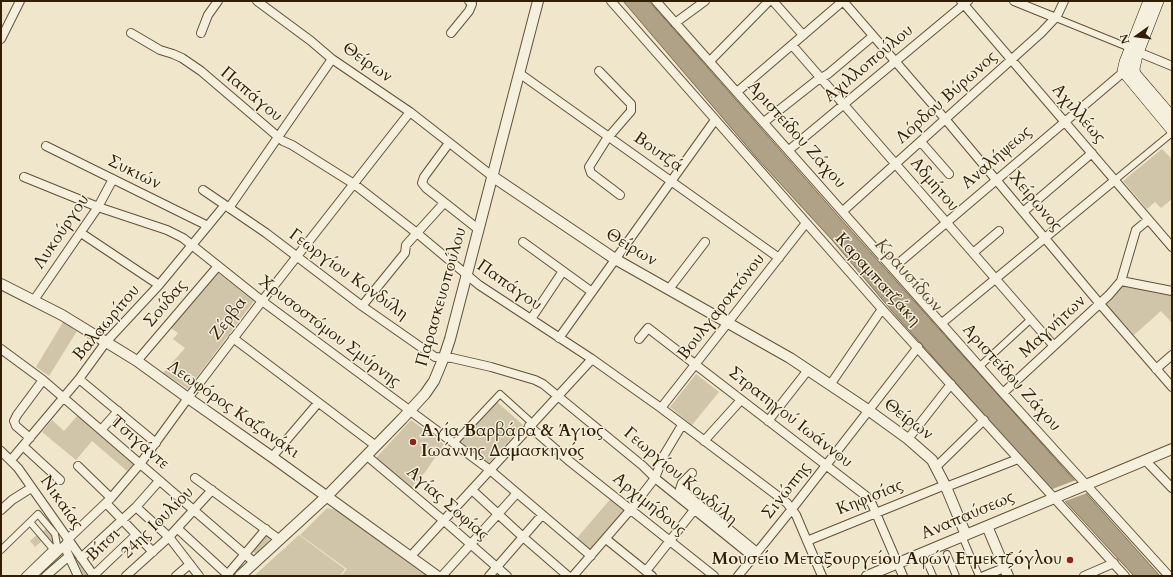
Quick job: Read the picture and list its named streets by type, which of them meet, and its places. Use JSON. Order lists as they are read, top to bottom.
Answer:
{
  "streets": {
    "street": [
      "Θείρων",
      "Αχιλλοπούλου",
      "Παπάγου",
      "Λόρδου Βύρωνος",
      "Αχιλλέως",
      "Αριστείδου Ζάχου",
      "Βουτζά",
      "Αναλήψεως",
      "Συκιών",
      "Αδμήτου",
      "Χείρωνος",
      "Λυκούργου",
      "Γεωργίου Κονδύλη",
      "Καραμπατζάκη",
      "Παρασκευοπούλου",
      "Σούδας",
      "Βουλγαροκτόνου",
      "Ζέρβα",
      "Βαλαωρίτου",
      "Μαγνήτων",
      "Χρυσοστόμου Σμύρνης",
      "Λεωφόρος Καζανάκι",
      "Στρατηγού Ιωάννου",
      "Τσιγάντε",
      "Σινώπης",
      "Κηφισίας",
      "Νικαίας",
      "Αγίας Σοφίας",
      "Αρχιμήδους",
      "Αναπαύσεως",
      "24ης Ιουλίου",
      "Βίτσι"
    ]
  },
  "crossings": [
    ["Θείρων", "Παρασκευοπούλου"],
    ["Θείρων", "Βουλγαροκτόνου"],
    ["Θείρων", "Ζέρβα"],
    ["Θείρων", "Βαλαωρίτου"],
    ["Θείρων", "Σινώπης"],
    ["Θείρων", "Κηφισίας"],
    ["Θείρων", "Αναπαύσεως"],
    ["Αχιλλοπούλου", "Αχιλλέως"],
    ["Αχιλλοπούλου", "Αριστείδου Ζάχου"],
    ["Αχιλλοπούλου", "Αδμήτου"],
    ["Αχιλλοπούλου", "Χείρωνος"],
    ["Παπάγου", "Παρασκευοπούλου"],
    ["Παπάγου", "Βουλγαροκτόνου"],
    ["Παπάγου", "Ζέρβα"],
    ["Παπάγου", "Βαλαωρίτου"],
    ["Παπάγου", "Σινώπης"],
    ["Παπάγου", "Κηφισίας"],
    ["Λόρδου Βύρωνος", "Αχιλλέως"],
    ["Λόρδου Βύρωνος", "Αριστείδου Ζάχου"],
    ["Λόρδου Βύρωνος", "Αδμήτου"],
    ["Λόρδου Βύρωνος", "Χείρωνος"],
    ["Αχιλλέως", "Αναλήψεως"],
    ["Αριστείδου Ζάχου", "Αναλήψεως"],
    ["Αριστείδου Ζάχου", "Μαγνήτων"],
    ["Αριστείδου Ζάχου", "Αναπαύσεως"],
    ["Βουτζά", "Παρασκευοπούλου"],
    ["Βουτζά", "Βουλγαροκτόνου"],
    ["Αναλήψεως", "Αδμήτου"],
    ["Αναλήψεως", "Χείρωνος"],
    ["Συκιών", "Λυκούργου"],
    ["Συκιών", "Βαλαωρίτου"],
    ["Αδμήτου", "Μαγνήτων"],
    ["Χείρωνος", "Μαγνήτων"],
    ["Λυκούργου", "Χρυσοστόμου Σμύρνης"],
    ["Λυκούργου", "Λεωφόρος Καζανάκι"],
    ["Γεωργίου Κονδύλη", "Παρασκευοπούλου"],
    ["Γεωργίου Κονδύλη", "Ζέρβα"],
    ["Γεωργίου Κονδύλη", "Βαλαωρίτου"],
    ["Γεωργίου Κονδύλη", "Σινώπης"],
    ["Καραμπατζάκη", "Βουλγαροκτόνου"],
    ["Καραμπατζάκη", "Σινώπης"],
    ["Καραμπατζάκη", "Κηφισίας"],
    ["Καραμπατζάκη", "Αναπαύσεως"],
    ["Παρασκευοπούλου", "Χρυσοστόμου Σμύρνης"],
    ["Παρασκευοπούλου", "Λεωφόρος Καζανάκι"],
    ["Παρασκευοπούλου", "Τσιγάντε"],
    ["Παρασκευοπούλου", "Αγίας Σοφίας"],
    ["Σούδας", "Χρυσοστόμου Σμύρνης"],
    ["Σούδας", "Λεωφόρος Καζανάκι"],
    ["Βουλγαροκτόνου", "Στρατηγού Ιωάννου"],
    ["Ζέρβα", "Χρυσοστόμου Σμύρνης"],
    ["Ζέρβα", "Λεωφόρος Καζανάκι"],
    ["Ζέρβα", "Τσιγάντε"],
    ["Ζέρβα", "Νικαίας"],
    ["Βαλαωρίτου", "Χρυσοστόμου Σμύρνης"],
    ["Βαλαωρίτου", "Λεωφόρος Καζανάκι"],
    ["Βαλαωρίτου", "Τσιγάντε"],
    ["Βαλαωρίτου", "Νικαίας"],
    ["Χρυσοστόμου Σμύρνης", "Αρχιμήδους"],
    ["Στρατηγού Ιωάννου", "Σινώπης"],
    ["Στρατηγού Ιωάννου", "Κηφισίας"],
    ["Στρατηγού Ιωάννου", "Αναπαύσεως"],
    ["Τσιγάντε", "24ης Ιουλίου"],
    ["Νικαίας", "Βίτσι"]
  ],
  "water": ["Κραυσίδων"],
  "places": ["Αγία Βαρβάρα & Άγιος Ιωάννης Δαμασκηνός", "Μουσείο Μεταξουργείου Αφών Ετμεκτζόγλου"],
  "north": "left"
}
